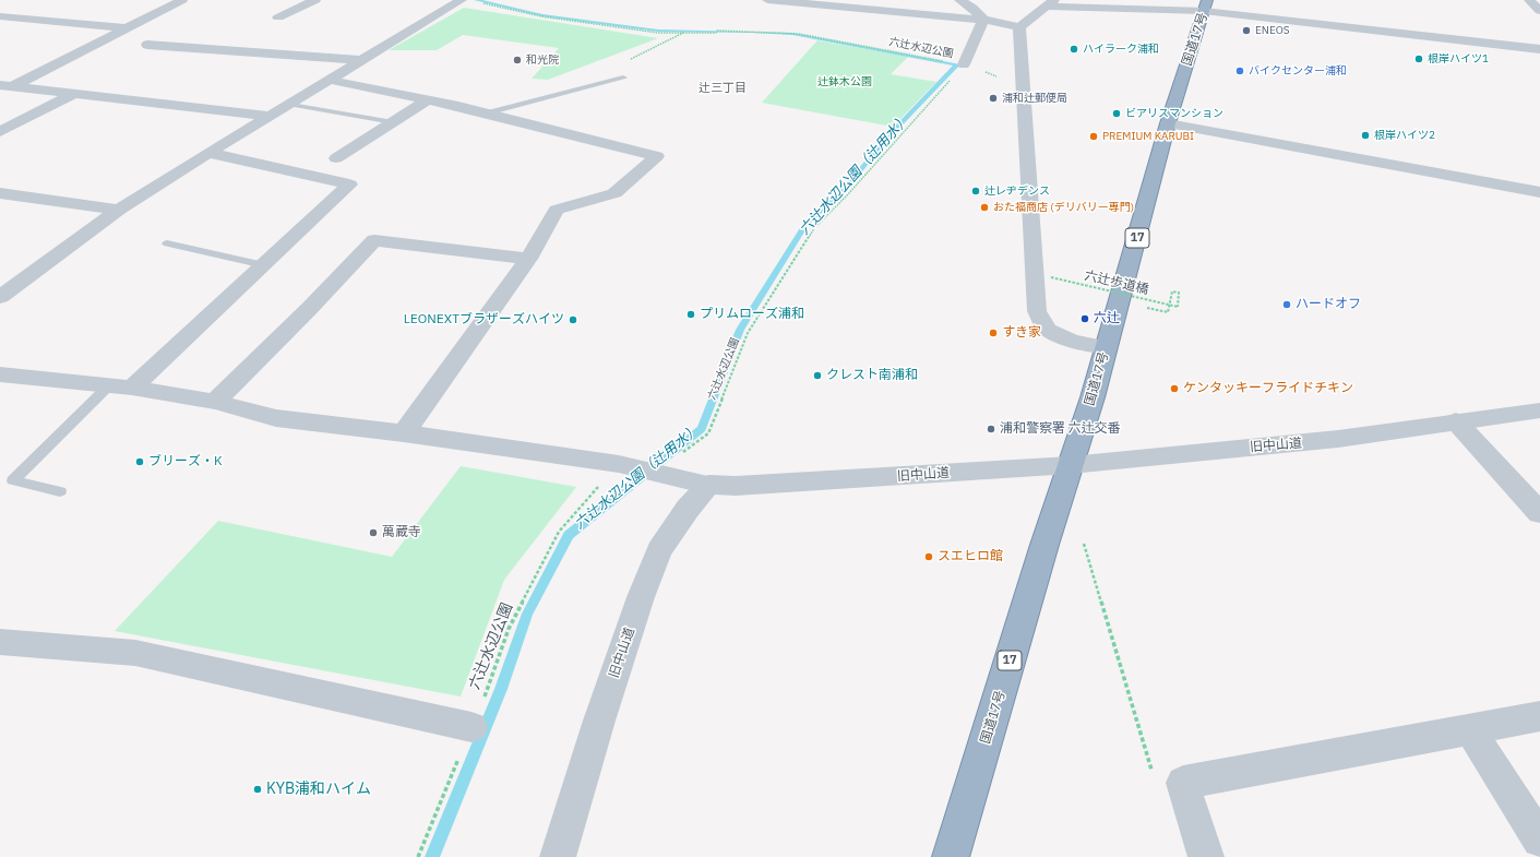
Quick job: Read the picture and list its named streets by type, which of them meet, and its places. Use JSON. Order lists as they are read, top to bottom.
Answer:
{
  "streets": {
    "highway": ["国道17号", "17"],
    "street": ["旧中山道"],
    "path": ["六辻水辺公園", "六辻歩道橋"]
  },
  "crossings": [
    ["国道17号", "旧中山道"]
  ],
  "districts": ["辻三丁目"],
  "water": ["六辻水辺公園（辻用水）"],
  "parks": ["辻鉢木公園"],
  "places": [
    "ENEOS",
    "ハイラーク浦和",
    "根岸ハイツ1",
    "和光院",
    "バイクセンター浦和",
    "浦和辻郵便局",
    "ビアリスマンション",
    "根岸ハイツ2",
    "PREMIUM KARUBI",
    "辻レヂデンス",
    "おた福商店 (デリバリー専門)",
    "ハードオフ",
    "プリムローズ浦和",
    "六辻",
    "LEONEXTブラザーズハイツ",
    "すき家",
    "クレスト南浦和",
    "ケンタッキーフライドチキン",
    "浦和警察署 六辻交番",
    "ブリーズ・K",
    "萬蔵寺",
    "スエヒロ館",
    "KYB浦和ハイム"
  ]
}
